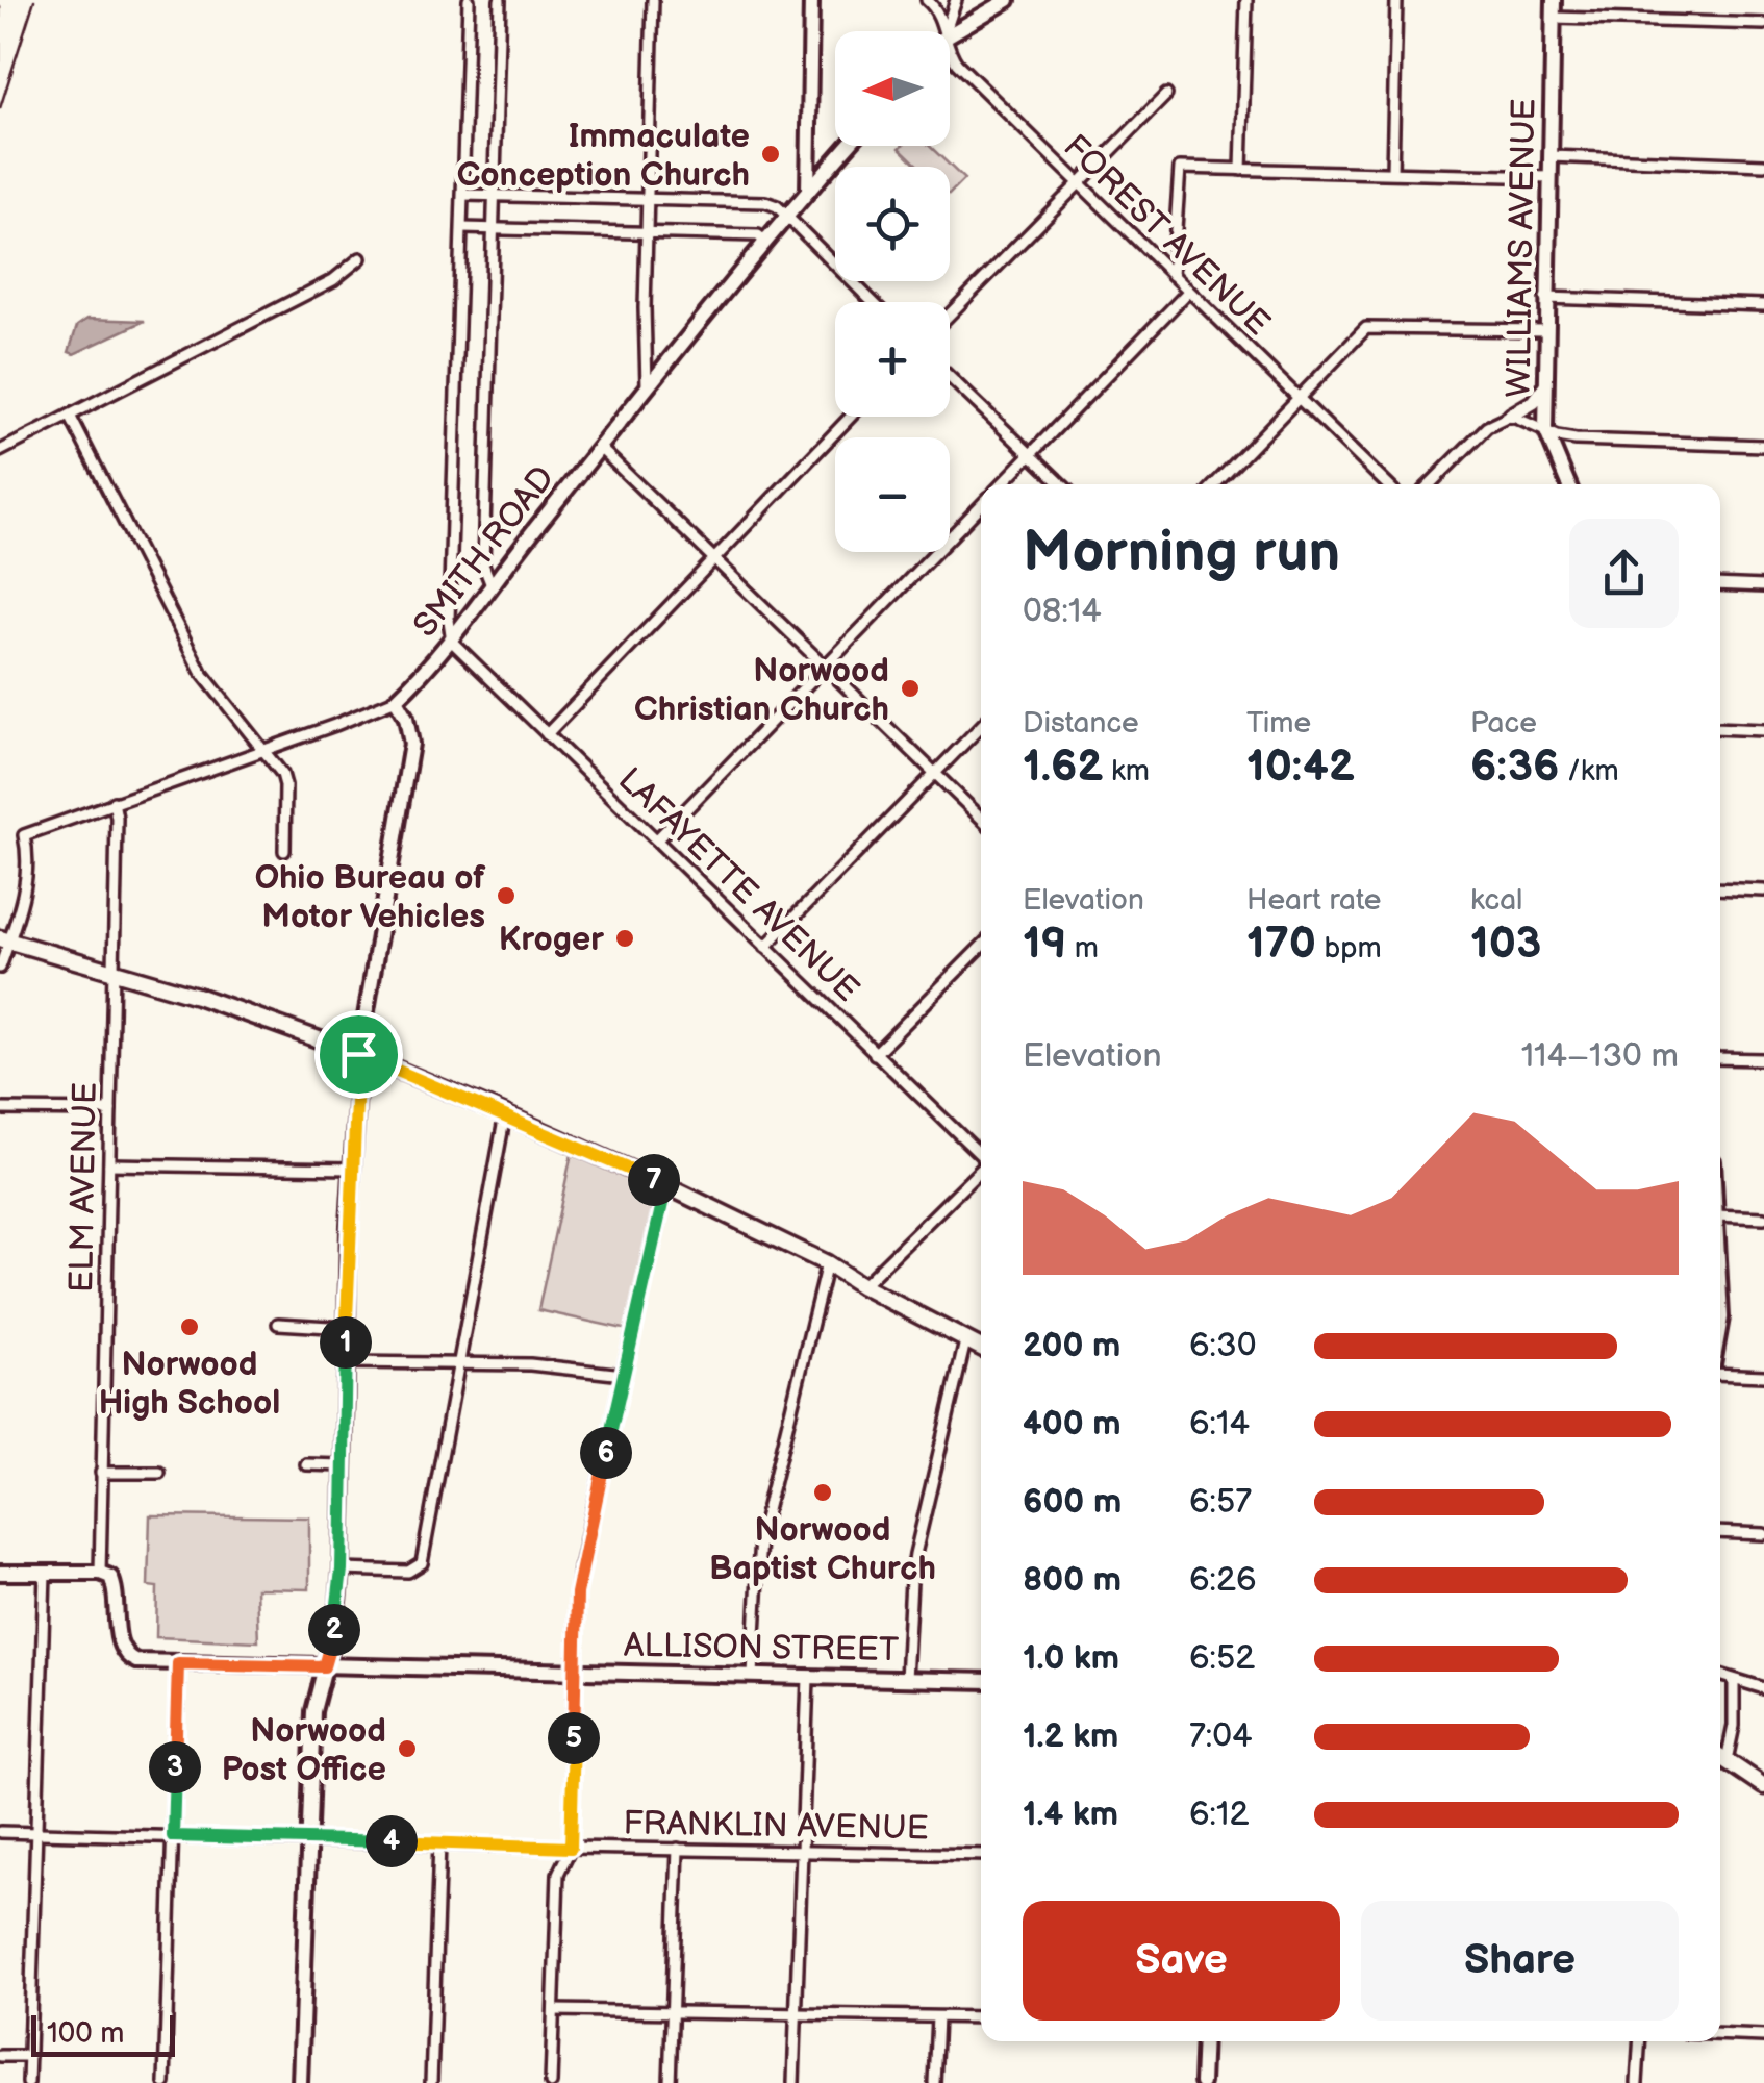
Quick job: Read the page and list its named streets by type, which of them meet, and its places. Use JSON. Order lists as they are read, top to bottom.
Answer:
{
  "streets": {
    "street": [
      "FOREST AVENUE",
      "WILLIAMS AVENUE",
      "SMITH ROAD",
      "LAFAYETTE AVENUE",
      "ELM AVENUE",
      "ALLISON STREET",
      "FRANKLIN AVENUE"
    ]
  },
  "crossings": [
    ["SMITH ROAD", "LAFAYETTE AVENUE"],
    ["SMITH ROAD", "ELM AVENUE"],
    ["ELM AVENUE", "ALLISON STREET"]
  ],
  "places": [
    "Immaculate Conception Church",
    "Norwood Christian Church",
    "Ohio Bureau of Motor Vehicles",
    "Kroger",
    "Norwood High School",
    "Norwood Baptist Church",
    "Norwood Post Office"
  ],
  "scale_bar": "100 m",
  "north": "left",
  "page": {
    "map_buttons": ["+", "−"],
    "heading": ["Morning run", "08:14"],
    "stats": [
      ["Distance", "1.62 km"],
      ["Time", "10:42"],
      ["Pace", "6:36 /km"],
      ["Elevation", "19 m"],
      ["Heart rate", "170 bpm"],
      ["kcal", "103"]
    ],
    "chart": ["Elevation", "114–130 m"],
    "pins": [
      "7",
      "1",
      "6",
      "2",
      "5",
      "3",
      "4"
    ],
    "list": [
      {
        "name": "200 m",
        "note": "6:30"
      },
      {
        "name": "400 m",
        "note": "6:14"
      },
      {
        "name": "600 m",
        "note": "6:57"
      },
      {
        "name": "800 m",
        "note": "6:26"
      },
      {
        "name": "1.0 km",
        "note": "6:52"
      },
      {
        "name": "1.2 km",
        "note": "7:04"
      },
      {
        "name": "1.4 km",
        "note": "6:12"
      }
    ],
    "buttons": ["Save", "Share"],
    "scale": "100 m"
  }
}
